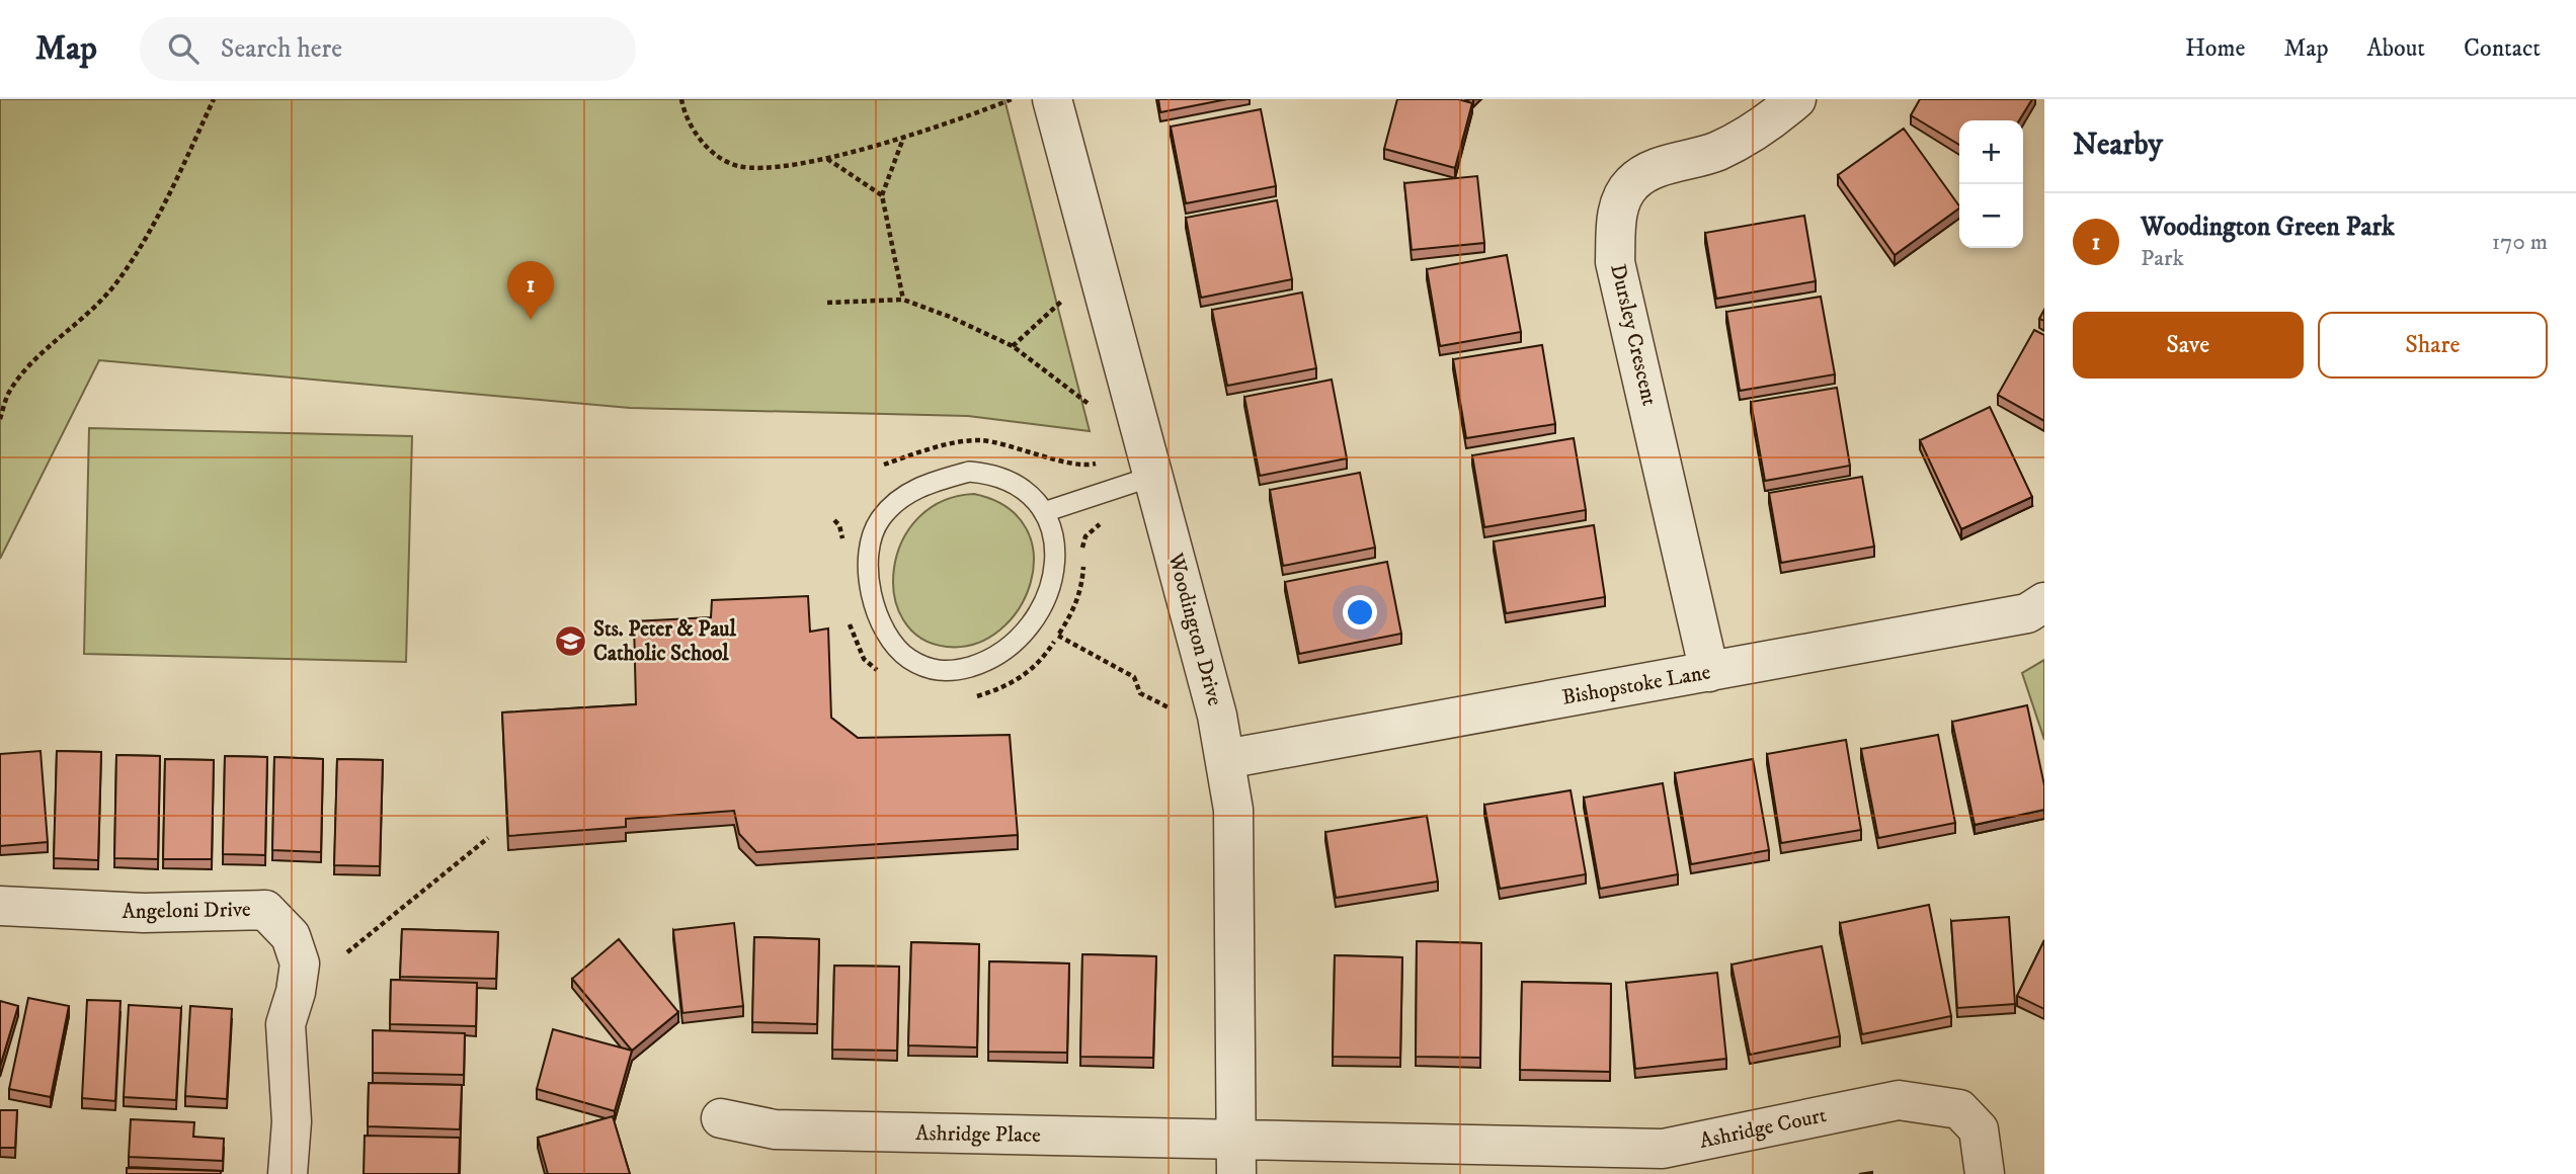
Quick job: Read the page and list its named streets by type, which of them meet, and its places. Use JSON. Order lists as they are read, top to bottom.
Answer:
{
  "streets": {
    "street": [
      "Dursley Crescent",
      "Woodington Drive",
      "Bishopstoke Lane",
      "Angeloni Drive",
      "Ashridge Court",
      "Ashridge Place"
    ]
  },
  "crossings": [
    ["Dursley Crescent", "Bishopstoke Lane"],
    ["Woodington Drive", "Bishopstoke Lane"],
    ["Woodington Drive", "Ashridge Court"],
    ["Woodington Drive", "Ashridge Place"],
    ["Ashridge Court", "Ashridge Place"]
  ],
  "places": {
    "school or university": ["Sts. Peter & Paul Catholic School"]
  },
  "page": {
    "header": "Map",
    "search": "Search here",
    "nav": [
      "Home",
      "Map",
      "About",
      "Contact"
    ],
    "heading": "Nearby",
    "map_buttons": ["+", "−"],
    "list": [
      {
        "mark": "1",
        "name": "Woodington Green Park",
        "note": "Park",
        "value": "170 m"
      }
    ],
    "pins": "1",
    "buttons": ["Save", "Share"]
  }
}
